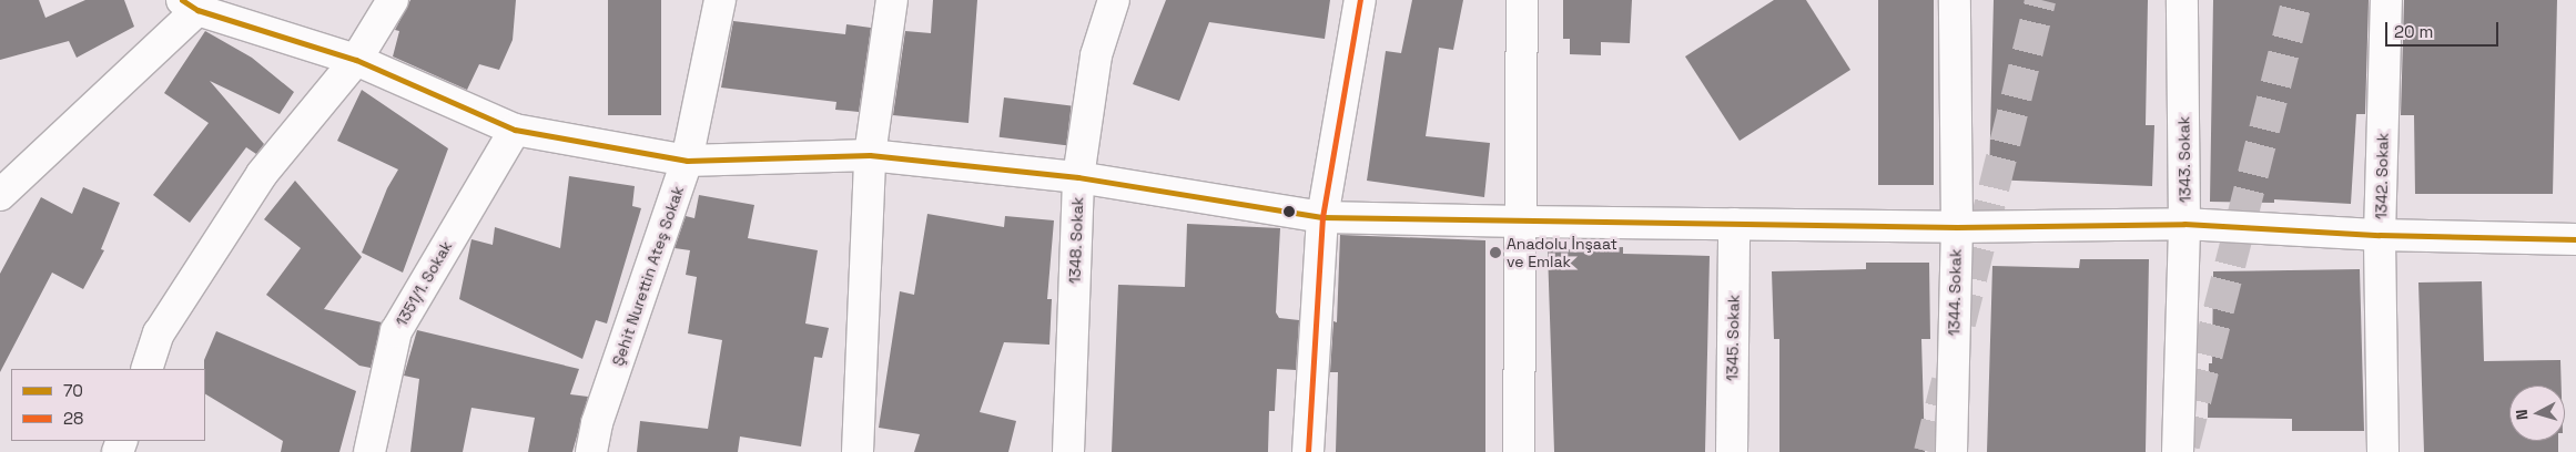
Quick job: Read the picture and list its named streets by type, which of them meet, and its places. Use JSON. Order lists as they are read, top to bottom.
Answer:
{
  "streets": {
    "street": [
      "1343. Sokak",
      "1342. Sokak",
      "1348. Sokak",
      "Şehit Nurettin Ateş Sokak",
      "1351/1. Sokak",
      "1344. Sokak",
      "1345. Sokak"
    ]
  },
  "places": ["Anadolu İnşaat ve Emlak"],
  "lines": ["transit line 70", "transit line 28"],
  "legend": ["70", "28"],
  "scale_bar": "20 m",
  "north": "left"
}
